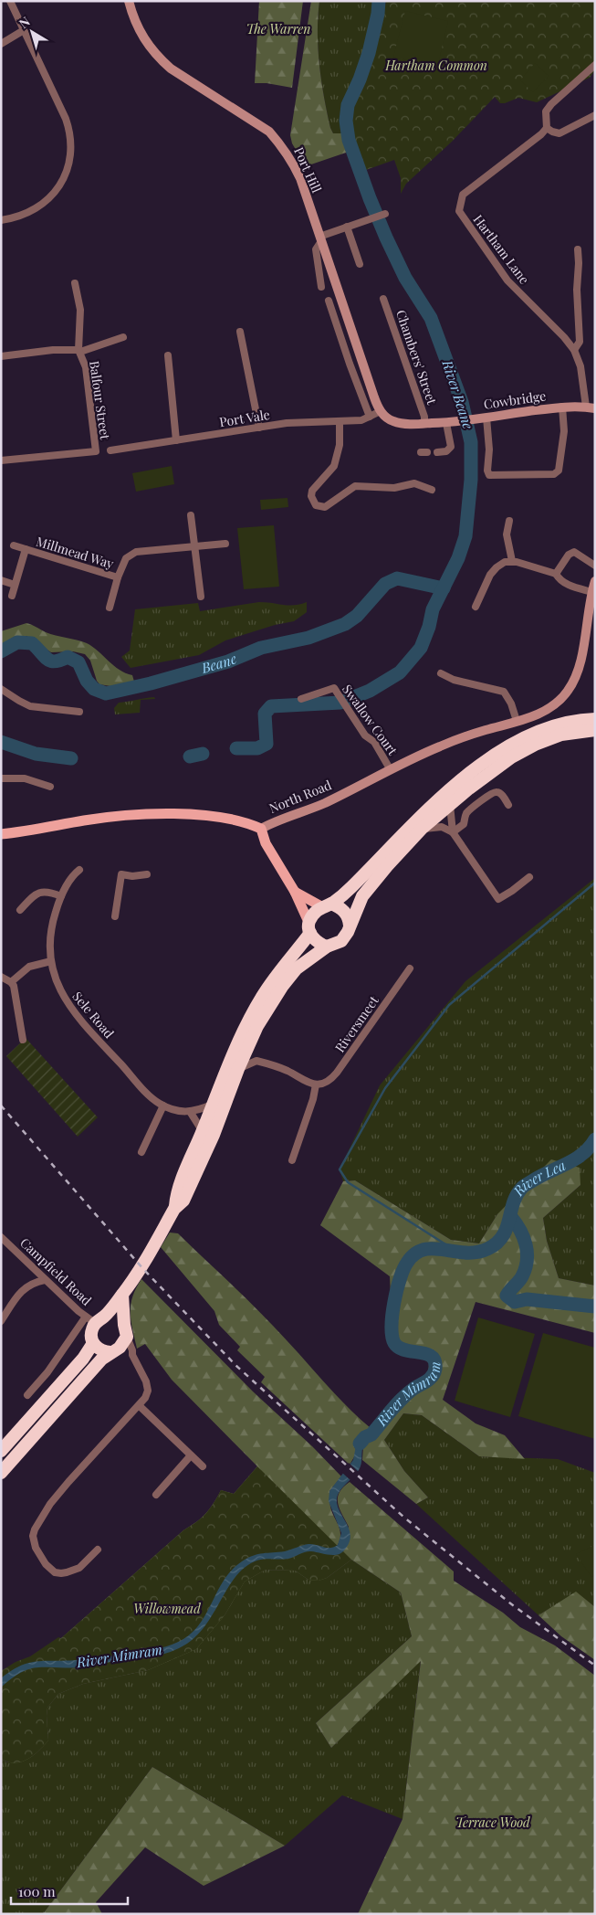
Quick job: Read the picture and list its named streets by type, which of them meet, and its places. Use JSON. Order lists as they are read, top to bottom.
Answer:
{
  "streets": {
    "main road": ["Port Hill", "Cowbridge", "North Road"],
    "street": [
      "Hartham Lane",
      "Chambers' Street",
      "Balfour Street",
      "Port Vale",
      "Millmead Way",
      "Swallow Court",
      "Sele Road",
      "Riversmeet",
      "Campfield Road"
    ]
  },
  "crossings": [
    ["Port Hill", "Cowbridge"],
    ["Port Hill", "Port Vale"],
    ["Hartham Lane", "Cowbridge"],
    ["Chambers' Street", "Cowbridge"],
    ["Cowbridge", "Port Vale"],
    ["Swallow Court", "North Road"]
  ],
  "water": [
    "River Beane",
    "Beane",
    "River Lea",
    "River Mimram"
  ],
  "parks": [
    "The Warren",
    "Hartham Common",
    "Willowmead",
    "Terrace Wood"
  ],
  "scale_bar": "100 m",
  "north": "top left"
}
